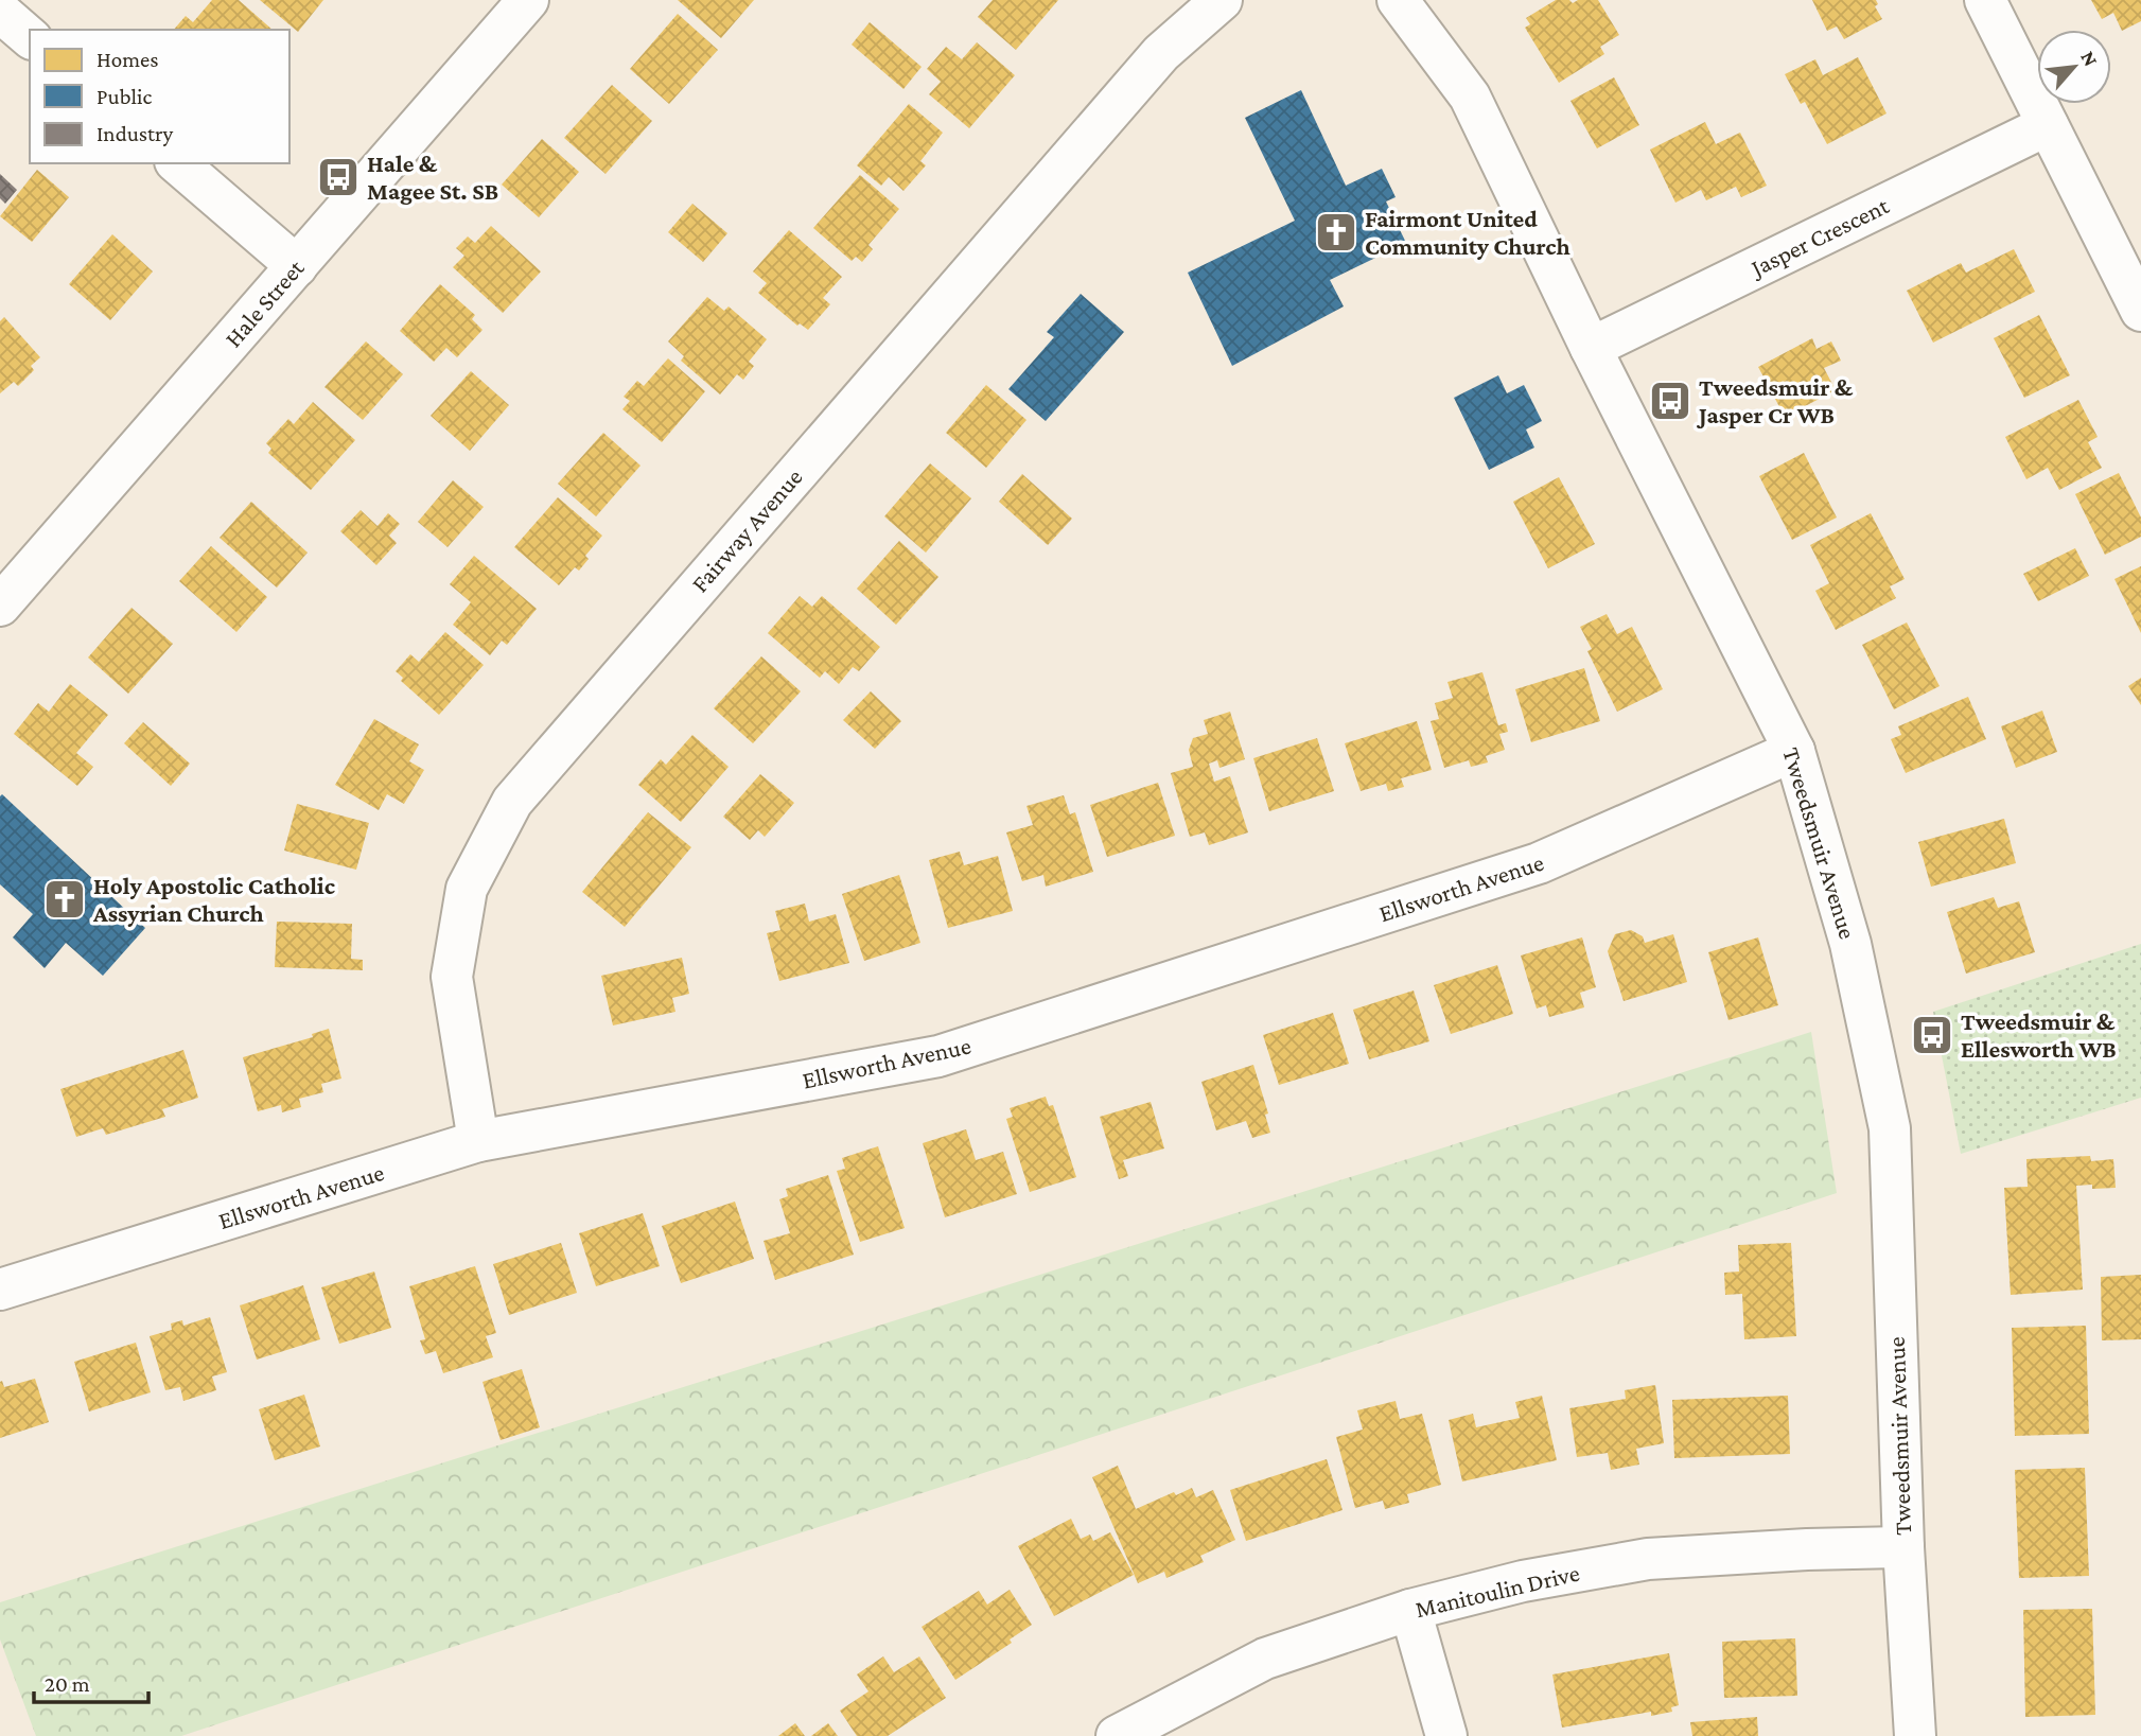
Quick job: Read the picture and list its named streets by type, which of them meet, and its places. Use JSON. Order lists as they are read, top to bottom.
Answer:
{
  "streets": {
    "street": [
      "Jasper Crescent",
      "Hale Street",
      "Fairway Avenue",
      "Tweedsmuir Avenue",
      "Ellsworth Avenue",
      "Manitoulin Drive"
    ]
  },
  "crossings": [
    ["Jasper Crescent", "Tweedsmuir Avenue"],
    ["Fairway Avenue", "Ellsworth Avenue"],
    ["Tweedsmuir Avenue", "Ellsworth Avenue"],
    ["Tweedsmuir Avenue", "Manitoulin Drive"]
  ],
  "places": {
    "bus stop": ["Hale & Magee St. SB", "Tweedsmuir & Jasper Cr WB", "Tweedsmuir & Ellesworth WB"],
    "church": ["Fairmont United Community Church", "Holy Apostolic Catholic Assyrian Church"]
  },
  "legend": ["Homes", "Public", "Industry"],
  "scale_bar": "20 m",
  "north": "top right"
}
